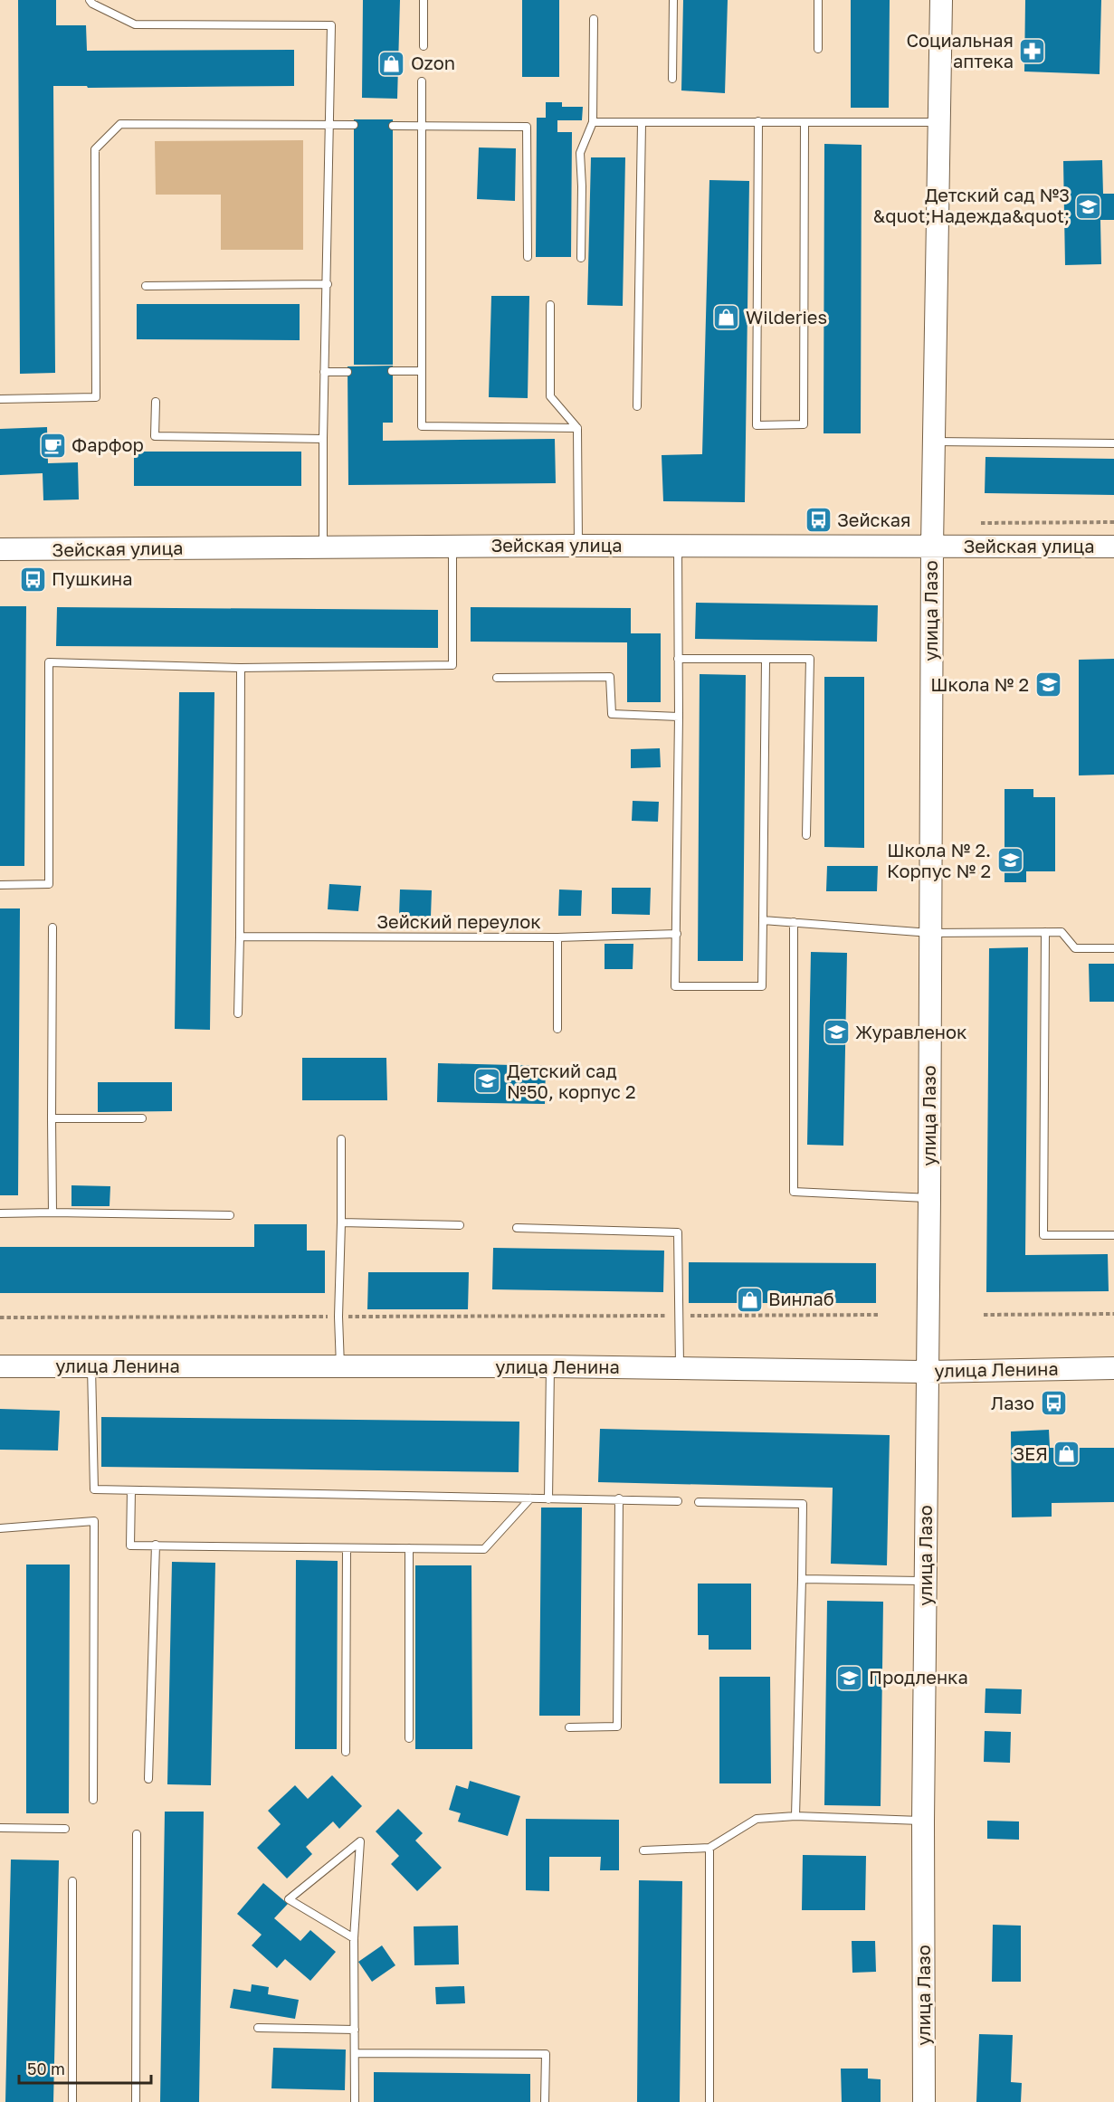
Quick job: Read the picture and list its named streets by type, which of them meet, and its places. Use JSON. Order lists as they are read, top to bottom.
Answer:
{
  "streets": {
    "main road": ["Зейская улица", "улица Лазо", "улица Ленина"],
    "lane": ["Зейский переулок"]
  },
  "crossings": [
    ["Зейская улица", "улица Лазо"],
    ["улица Лазо", "улица Ленина"]
  ],
  "places": {
    "pharmacy": ["Социальная аптека"],
    "shop": [
      "Ozon",
      "Wilderies",
      "Винлаб",
      "ЗЕЯ"
    ],
    "school or university": [
      "Детский сад №3 &quot;Надежда&quot;",
      "Школа № 2",
      "Школа № 2. Корпус № 2",
      "Журавленок",
      "Детский сад №50, корпус 2",
      "Продленка"
    ],
    "cafe": ["Фарфор"],
    "bus stop": ["Зейская", "Пушкина", "Лазо"]
  },
  "scale_bar": "50 m"
}
